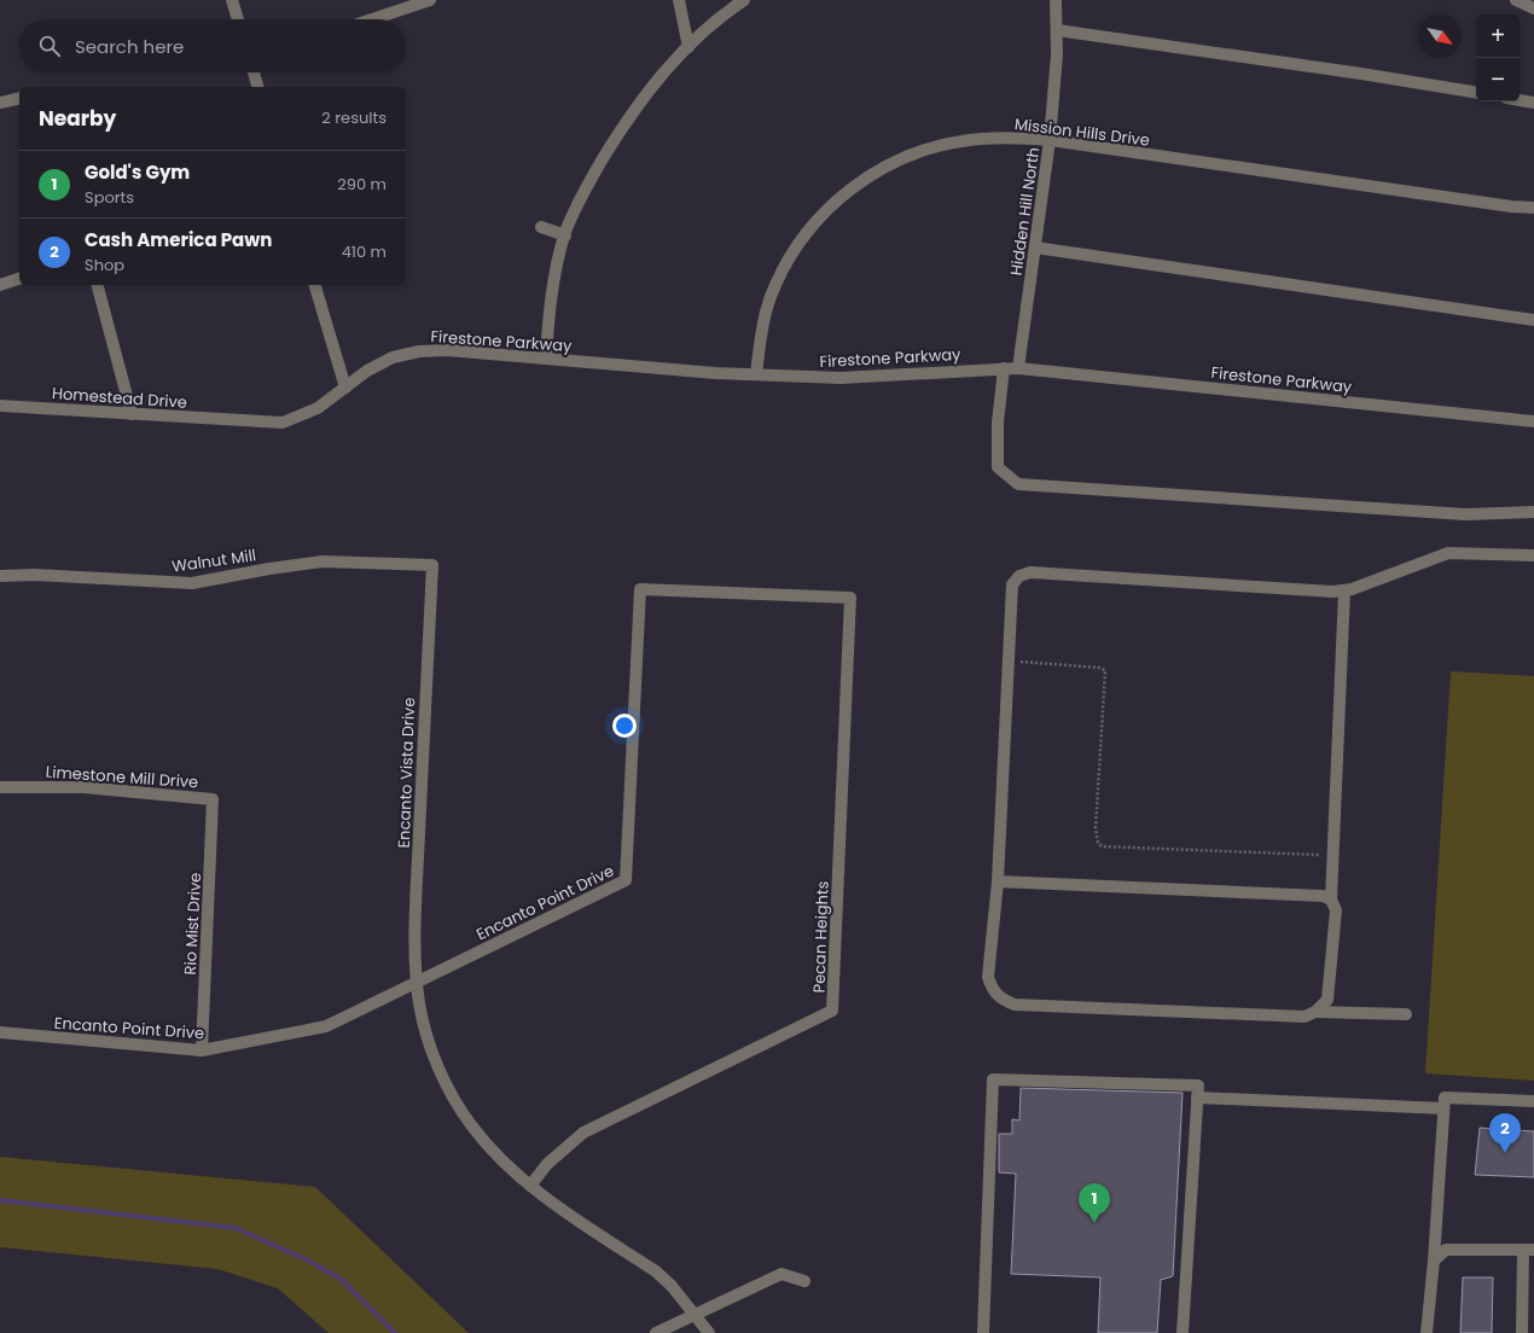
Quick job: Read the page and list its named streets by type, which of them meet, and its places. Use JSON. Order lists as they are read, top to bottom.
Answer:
{
  "streets": {
    "street": [
      "Mission Hills Drive",
      "Hidden Hill North",
      "Firestone Parkway",
      "Homestead Drive",
      "Walnut Mill",
      "Encanto Vista Drive",
      "Limestone Mill Drive",
      "Encanto Point Drive",
      "Rio Mist Drive",
      "Pecan Heights"
    ]
  },
  "crossings": [
    ["Mission Hills Drive", "Hidden Hill North"],
    ["Mission Hills Drive", "Firestone Parkway"],
    ["Hidden Hill North", "Firestone Parkway"],
    ["Firestone Parkway", "Homestead Drive"],
    ["Walnut Mill", "Encanto Vista Drive"],
    ["Encanto Vista Drive", "Encanto Point Drive"],
    ["Limestone Mill Drive", "Rio Mist Drive"],
    ["Encanto Point Drive", "Rio Mist Drive"],
    ["Encanto Point Drive", "Pecan Heights"]
  ],
  "north": "bottom right",
  "page": {
    "map_buttons": ["+", "−"],
    "search": "Search here",
    "heading": ["Nearby", "2 results"],
    "list": [
      {
        "mark": "1",
        "name": "Gold's Gym",
        "note": "Sports",
        "value": "290 m"
      },
      {
        "mark": "2",
        "name": "Cash America Pawn",
        "note": "Shop",
        "value": "410 m"
      }
    ],
    "pins": ["2", "1"]
  }
}
